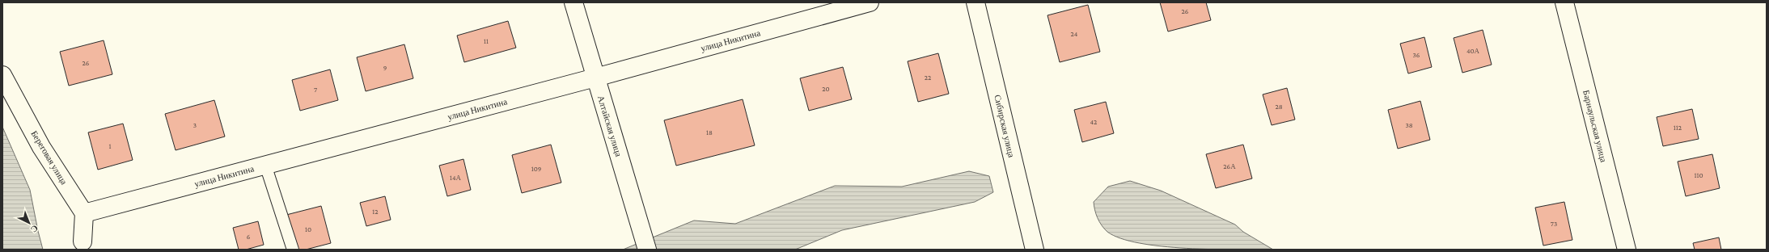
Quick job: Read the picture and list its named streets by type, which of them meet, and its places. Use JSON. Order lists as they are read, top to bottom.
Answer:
{
  "streets": {
    "street": [
      "улица Никитина",
      "Алтайская улица",
      "Сибирская улица",
      "Барнаульская улица",
      "Береговая улица"
    ]
  },
  "crossings": [
    ["улица Никитина", "Алтайская улица"],
    ["улица Никитина", "Береговая улица"]
  ],
  "house_numbers": [
    "26",
    "24",
    "11",
    "40А",
    "36",
    "26",
    "9",
    "22",
    "20",
    "7",
    "28",
    "42",
    "3",
    "38",
    "112",
    "18",
    "1",
    "26А",
    "109",
    "110",
    "14А",
    "12",
    "73",
    "10",
    "6"
  ],
  "north": "bottom right"
}
